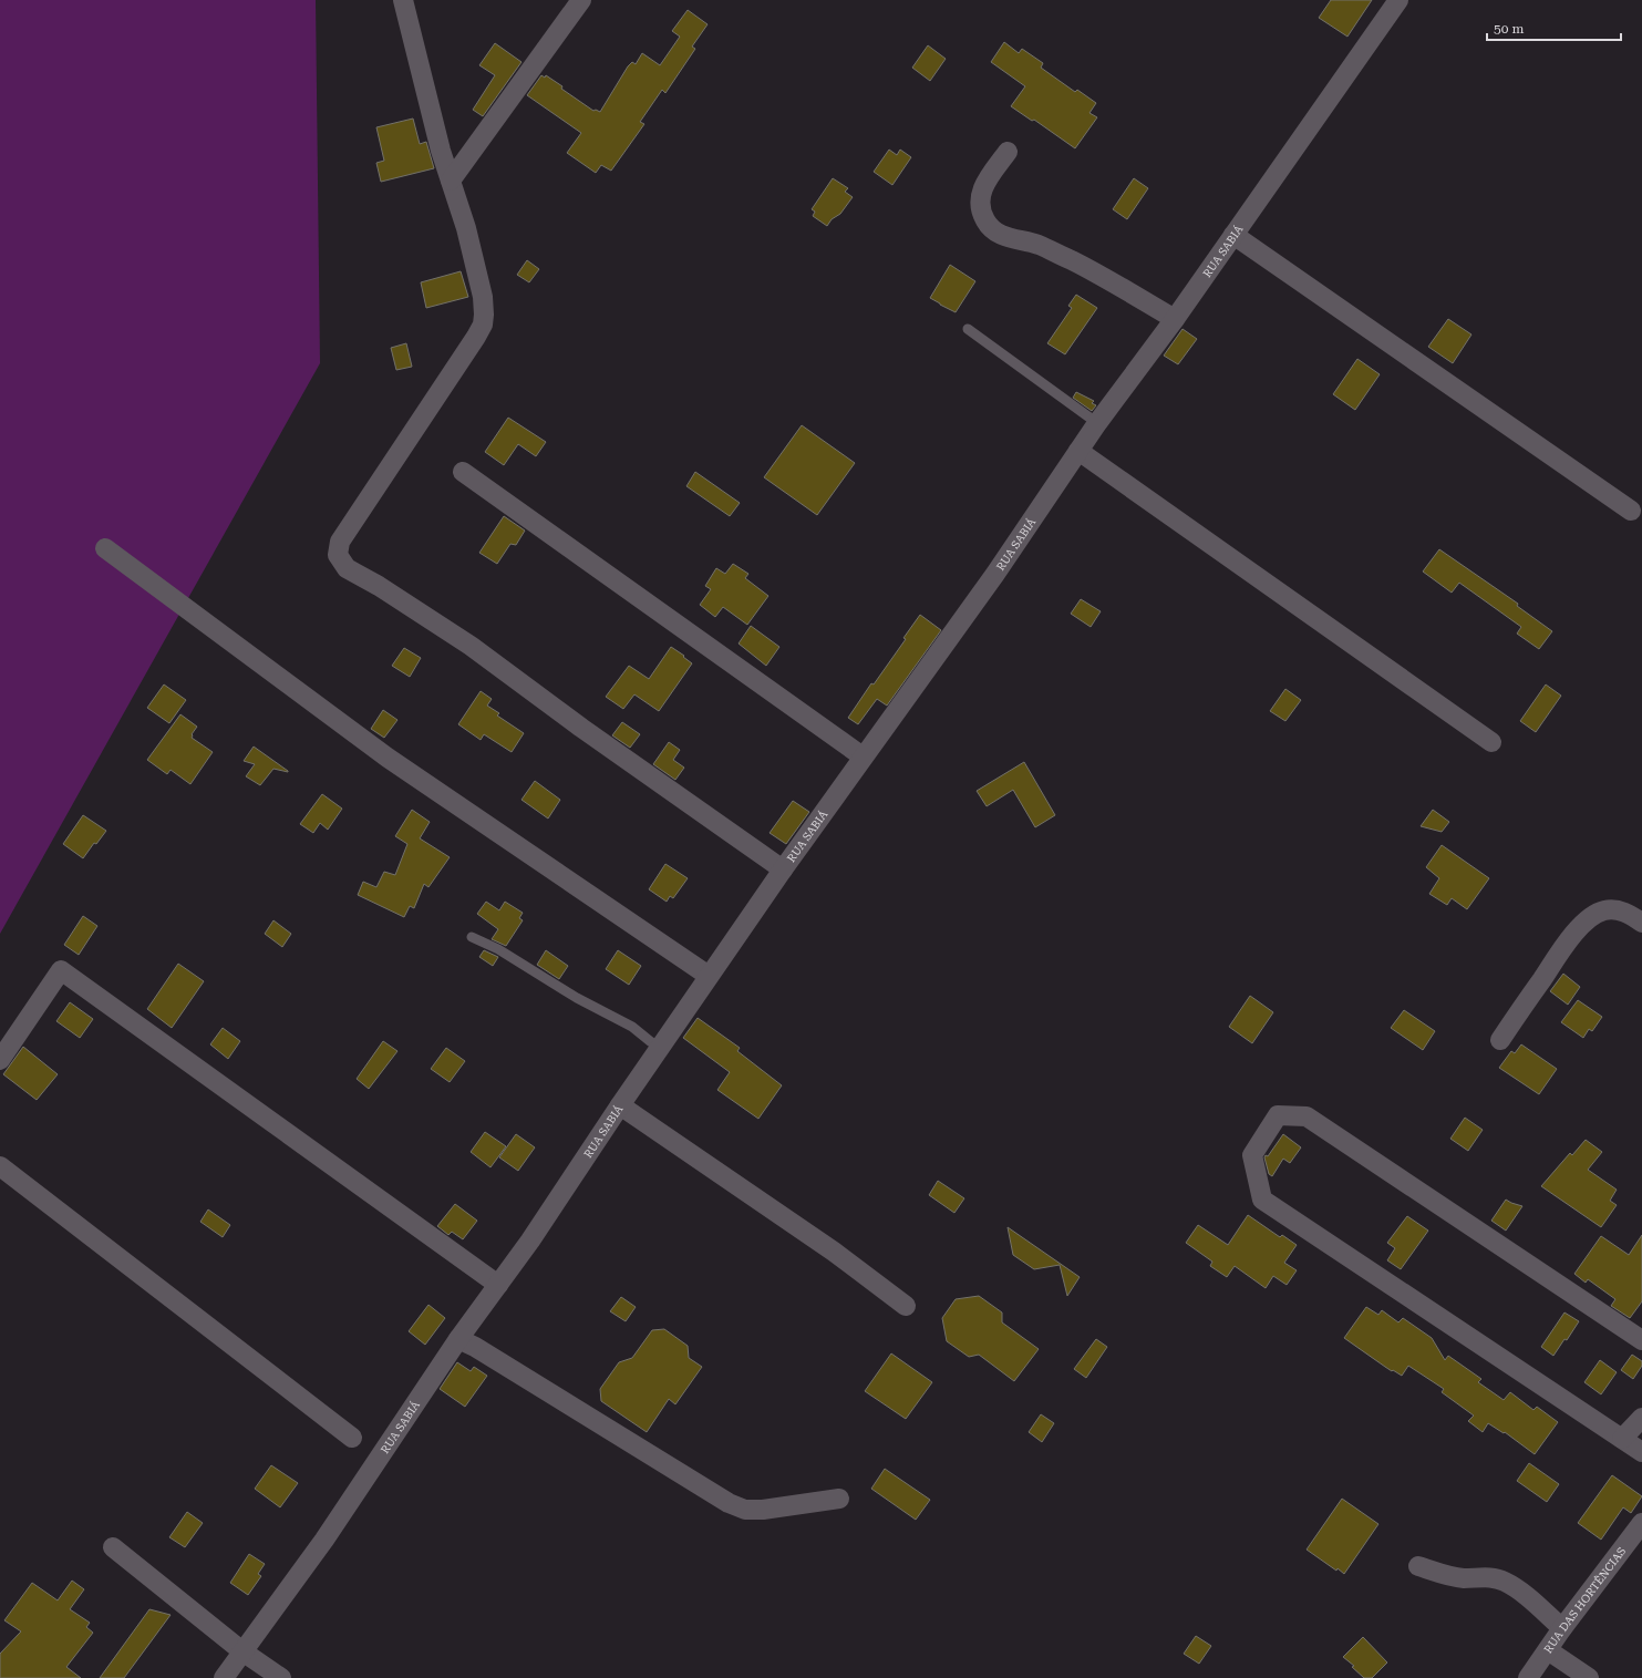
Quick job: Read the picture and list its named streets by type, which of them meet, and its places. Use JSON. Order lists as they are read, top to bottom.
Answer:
{
  "streets": {
    "street": ["RUA SABIÁ", "RUA DAS HORTÊNCIAS"]
  },
  "scale_bar": "50 m"
}
